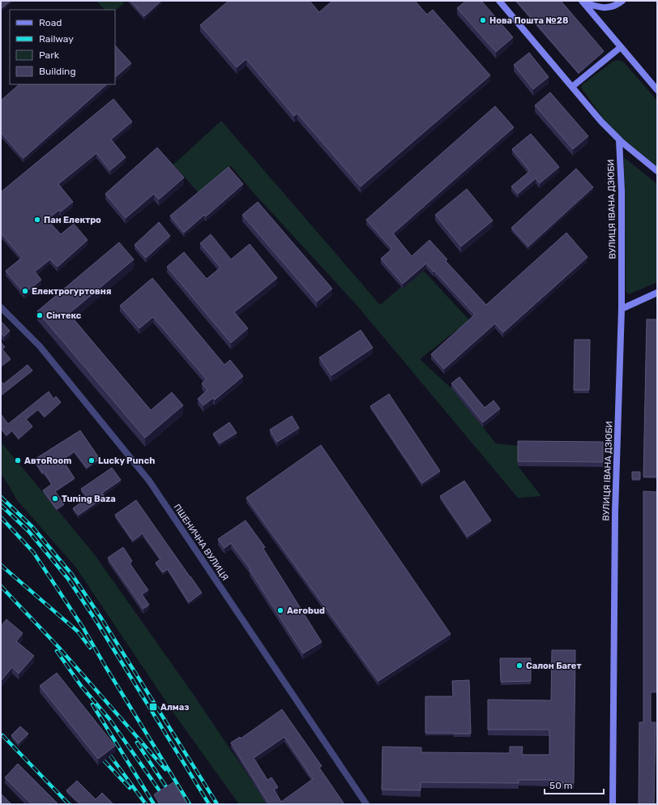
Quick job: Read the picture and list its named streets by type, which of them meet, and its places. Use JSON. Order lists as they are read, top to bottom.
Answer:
{
  "streets": {
    "main road": ["ВУЛИЦЯ ІВАНА ДЗЮБИ"],
    "street": ["ПШЕНИЧНА ВУЛИЦЯ"]
  },
  "places": {
    "other": [
      "Нова Пошта №28",
      "Пан Електро",
      "Електрогуртовня",
      "Сінтекс",
      "АвтоRoom",
      "Lucky Punch",
      "Tuning Baza",
      "Aerobud",
      "Салон Багет"
    ],
    "transit": ["Алмаз"]
  },
  "legend": [
    "Road",
    "Railway",
    "Park",
    "Building"
  ],
  "scale_bar": "50 m"
}
